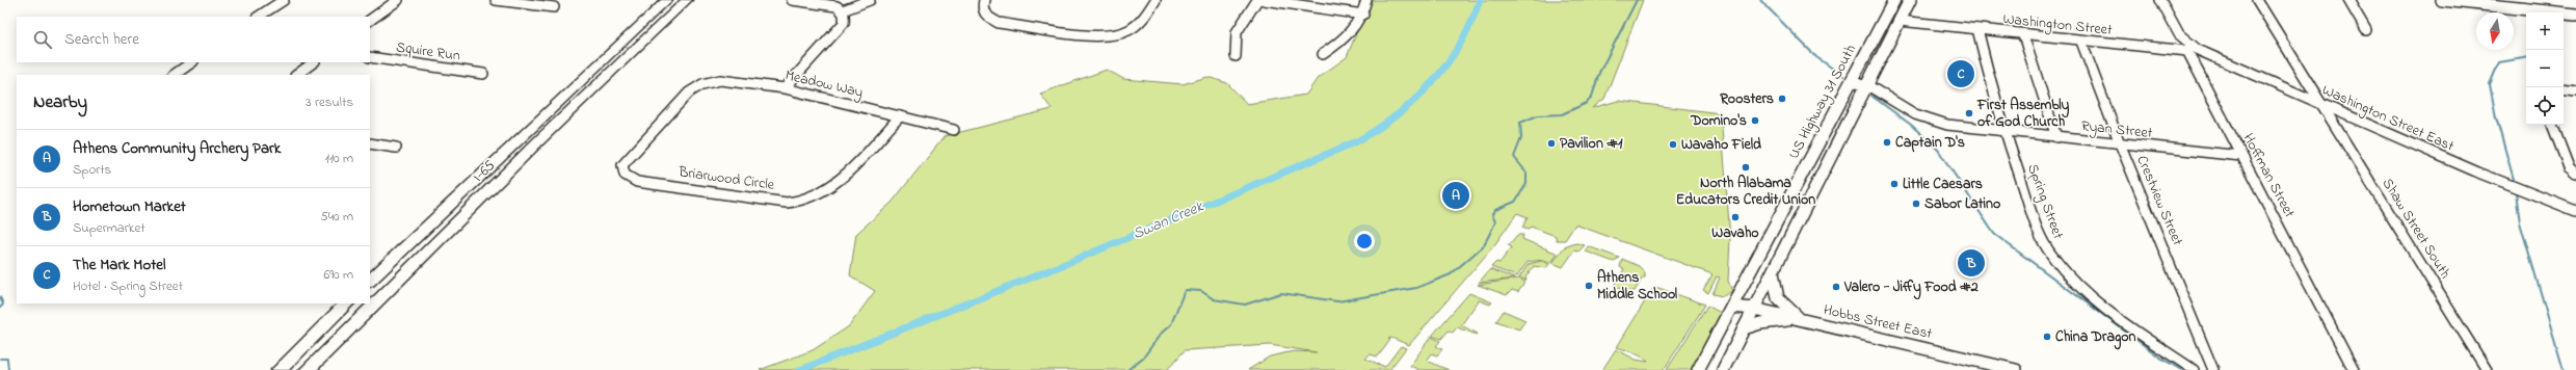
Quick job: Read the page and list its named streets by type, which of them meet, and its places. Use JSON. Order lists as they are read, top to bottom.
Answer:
{
  "streets": {
    "highway": ["I-65"],
    "main road": ["US Highway 31 South", "Hobbs Street East"],
    "street": [
      "Washington Street",
      "Squire Run",
      "Meadow Way",
      "Washington Street East",
      "Ryan Street",
      "Hoffman Street",
      "Briarwood Circle",
      "Crestview Street",
      "Spring Street",
      "Shaw Street South"
    ]
  },
  "crossings": [
    ["Washington Street", "Washington Street East"],
    ["Washington Street", "Hoffman Street"],
    ["Washington Street", "Crestview Street"],
    ["Washington Street", "Spring Street"],
    ["Meadow Way", "Briarwood Circle"],
    ["US Highway 31 South", "Ryan Street"],
    ["US Highway 31 South", "Hobbs Street East"],
    ["Washington Street East", "Hoffman Street"],
    ["Washington Street East", "Shaw Street South"],
    ["Ryan Street", "Hoffman Street"],
    ["Ryan Street", "Crestview Street"],
    ["Ryan Street", "Spring Street"]
  ],
  "water": ["Swan Creek"],
  "places": [
    "Roosters",
    "First Assembly of God Church",
    "Domino's",
    "Captain D's",
    "Pavilion #1",
    "Wavaho Field",
    "North Alabama Educators Credit Union",
    "Little Caesars",
    "Sabor Latino",
    "Wavaho",
    "Athens Middle School",
    "Valero - Jiffy Food #2",
    "China Dragon"
  ],
  "north": "bottom",
  "page": {
    "map_buttons": ["+", "−"],
    "search": "Search here",
    "pins": ["C", "A", "B"],
    "heading": ["Nearby", "3 results"],
    "list": [
      {
        "mark": "A",
        "name": "Athens Community Archery Park",
        "note": "Sports",
        "value": "110 m"
      },
      {
        "mark": "B",
        "name": "Hometown Market",
        "note": "Supermarket",
        "value": "540 m"
      },
      {
        "mark": "C",
        "name": "The Mark Motel",
        "note": "Hotel · Spring Street",
        "value": "690 m"
      }
    ]
  }
}
